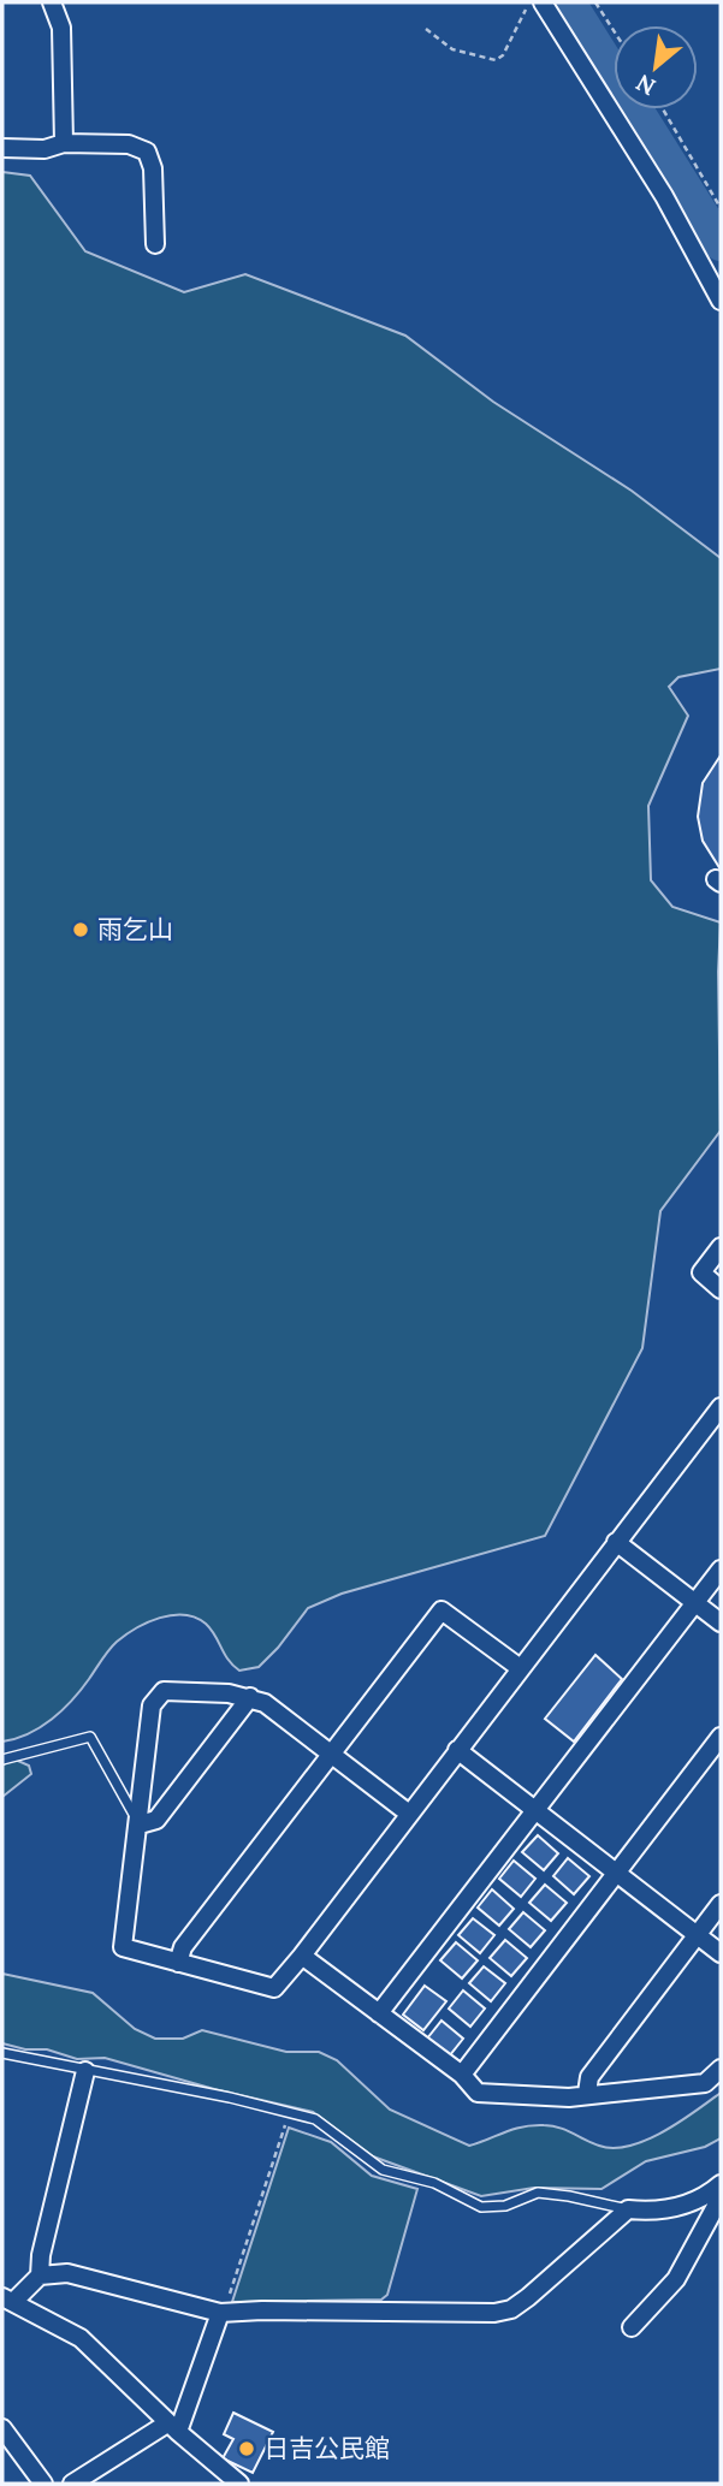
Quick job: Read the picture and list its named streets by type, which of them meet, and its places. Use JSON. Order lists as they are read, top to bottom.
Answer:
{
  "places": ["雨乞山", "日吉公民館"],
  "north": "bottom left"
}
